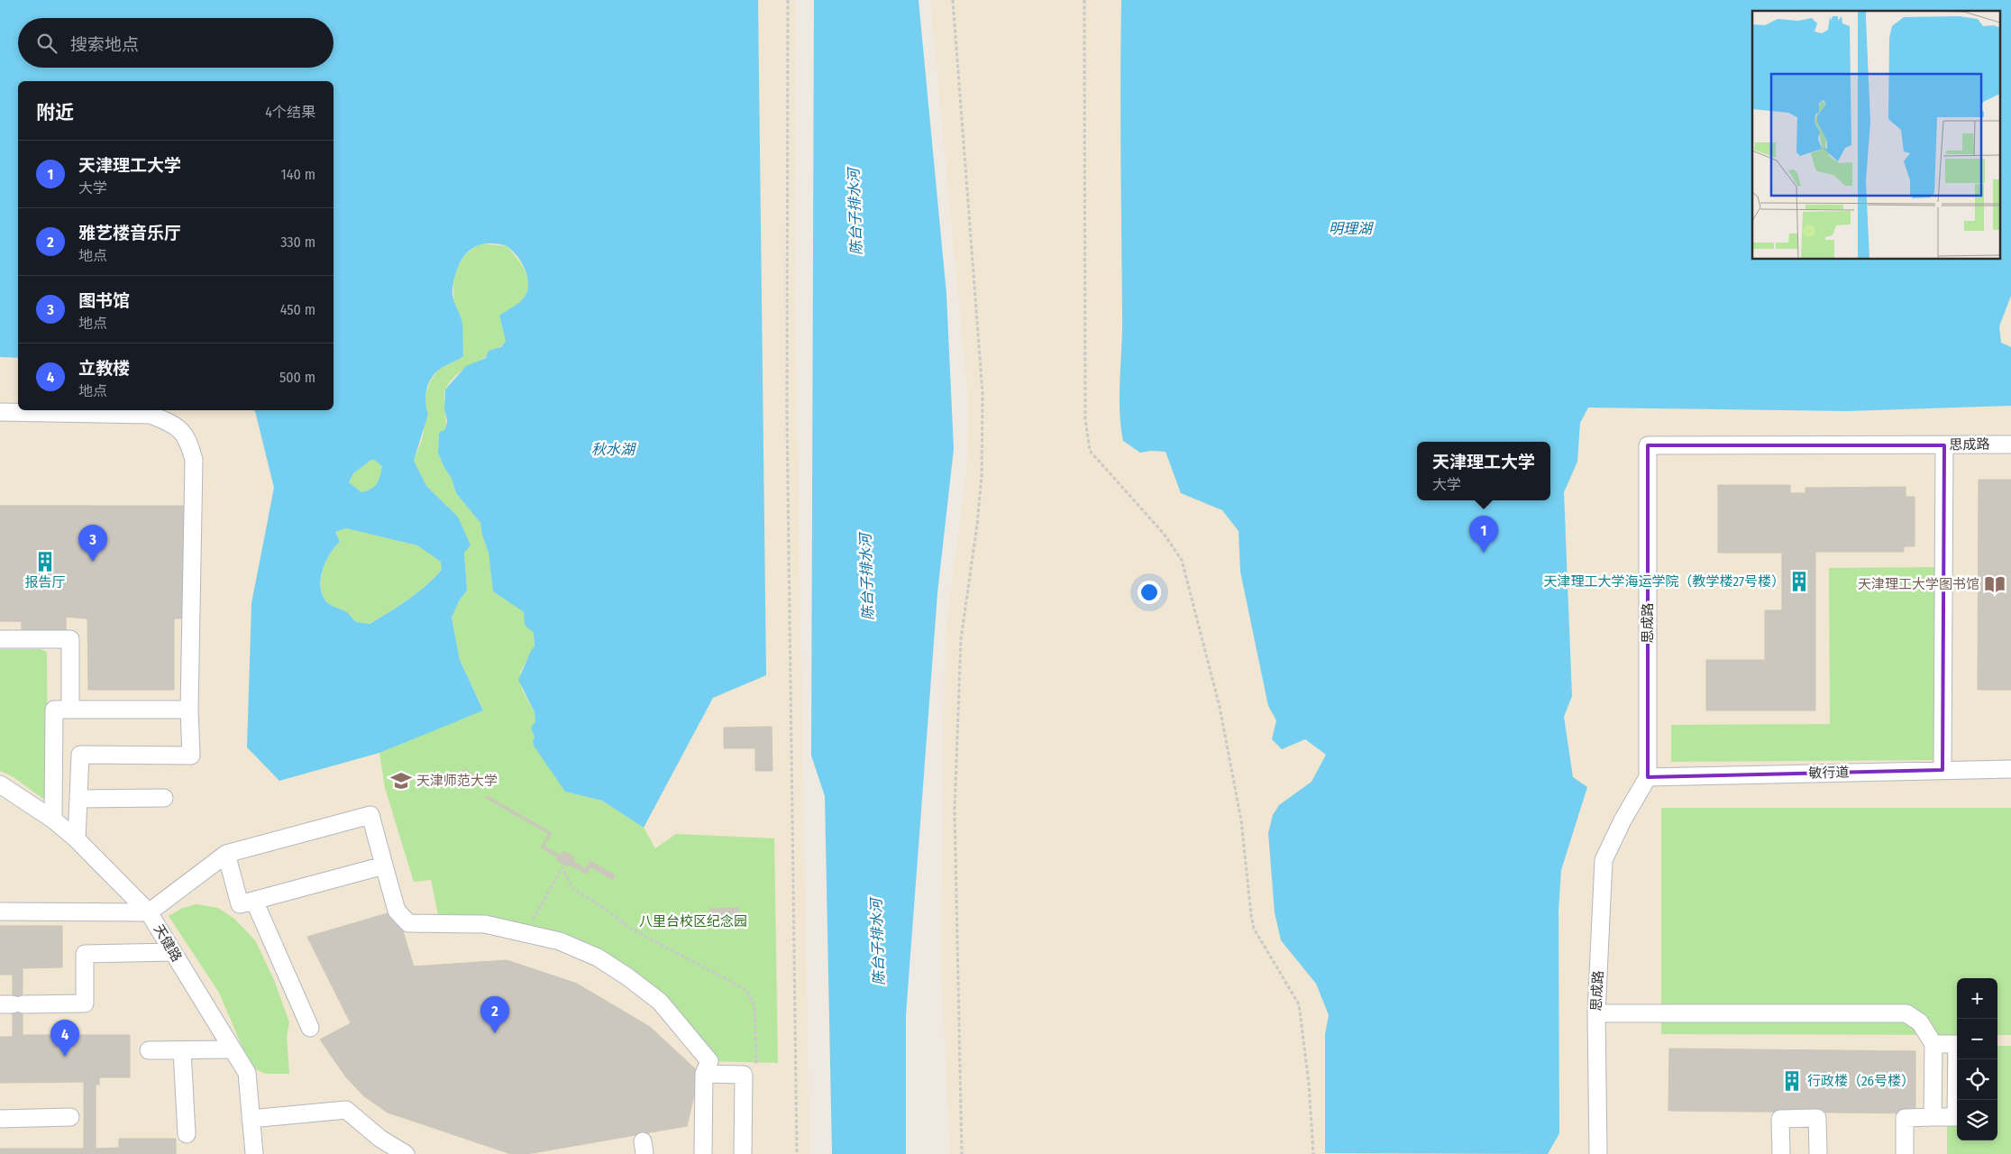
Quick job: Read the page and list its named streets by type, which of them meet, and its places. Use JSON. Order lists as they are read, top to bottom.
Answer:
{
  "streets": {
    "street": ["思成路", "敏行道", "天健路"]
  },
  "crossings": [
    ["思成路", "敏行道"]
  ],
  "water": ["陈台子排水河", "明理湖", "秋水湖"],
  "parks": ["八里台校区纪念园"],
  "places": {
    "building": ["报告厅", "天津理工大学海运学院（教学楼27号楼）", "行政楼（26号楼）"],
    "library": ["天津理工大学图书馆"],
    "school or university": ["天津师范大学"]
  },
  "page": {
    "search": "搜索地点",
    "heading": ["附近", "4个结果"],
    "list": [
      {
        "mark": "1",
        "name": "天津理工大学",
        "note": "大学",
        "value": "140 m"
      },
      {
        "mark": "2",
        "name": "雅艺楼音乐厅",
        "note": "地点",
        "value": "330 m"
      },
      {
        "mark": "3",
        "name": "图书馆",
        "note": "地点",
        "value": "450 m"
      },
      {
        "mark": "4",
        "name": "立教楼",
        "note": "地点",
        "value": "500 m"
      }
    ],
    "popup": ["天津理工大学", "大学"],
    "pins": [
      "1",
      "3",
      "2",
      "4"
    ],
    "map_buttons": ["+", "−"]
  }
}
